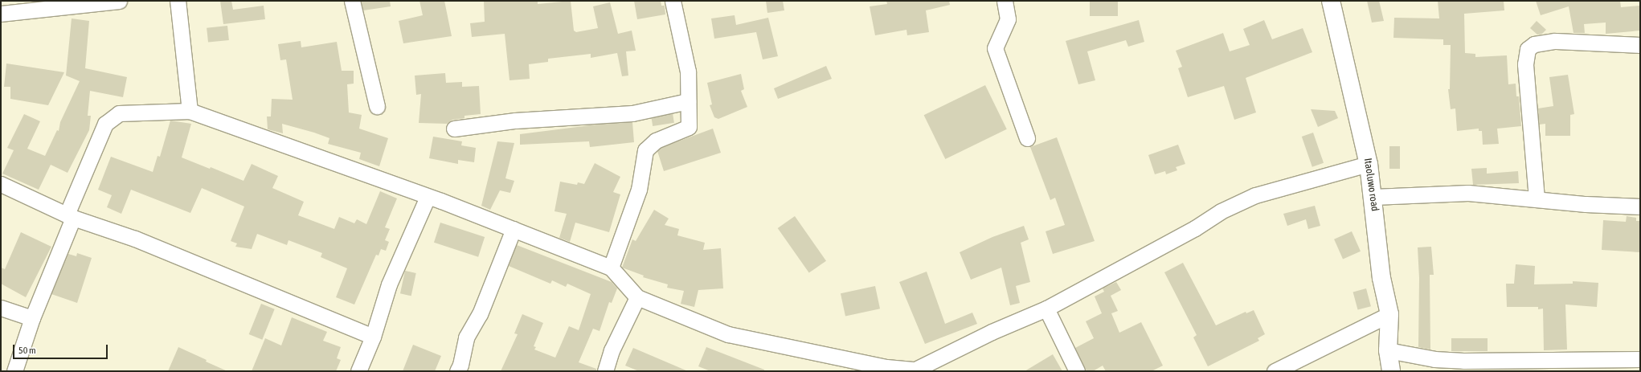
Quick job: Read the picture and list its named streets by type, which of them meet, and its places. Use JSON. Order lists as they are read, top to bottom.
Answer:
{
  "streets": {
    "street": ["Itaoluwo road"]
  },
  "scale_bar": "50 m"
}
